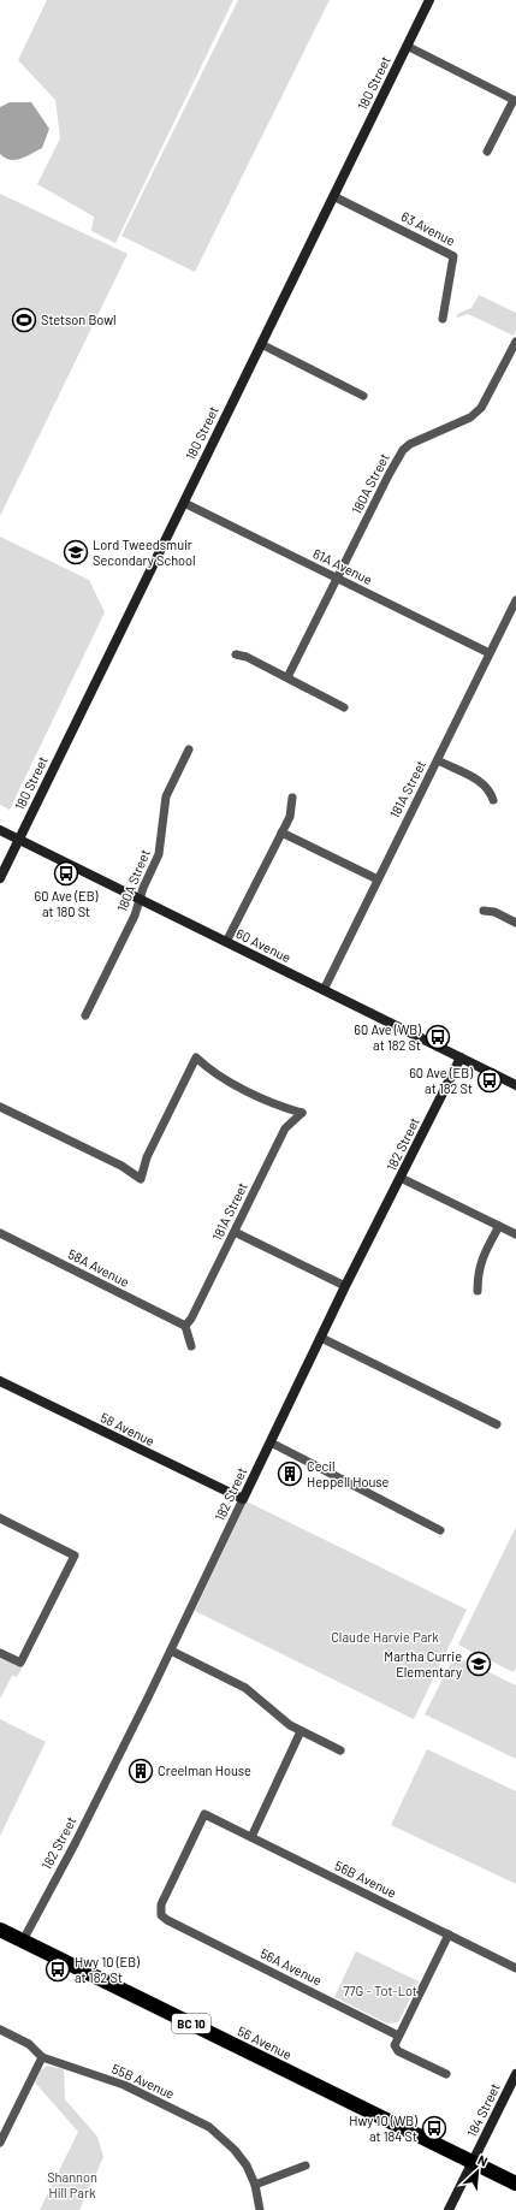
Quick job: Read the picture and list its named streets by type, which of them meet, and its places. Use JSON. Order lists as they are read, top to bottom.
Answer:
{
  "streets": {
    "highway": ["BC 10", "56 Avenue"],
    "street": [
      "180 Street",
      "63 Avenue",
      "180A Street",
      "61A Avenue",
      "181A Street",
      "60 Avenue",
      "182 Street",
      "58A Avenue",
      "58 Avenue",
      "56B Avenue",
      "56A Avenue",
      "55B Avenue",
      "184 Street"
    ]
  },
  "crossings": [
    ["180 Street", "63 Avenue"],
    ["180 Street", "61A Avenue"],
    ["180 Street", "60 Avenue"],
    ["180A Street", "61A Avenue"],
    ["180A Street", "60 Avenue"],
    ["61A Avenue", "181A Street"],
    ["181A Street", "60 Avenue"],
    ["181A Street", "58A Avenue"],
    ["60 Avenue", "182 Street"],
    ["182 Street", "58 Avenue"],
    ["182 Street", "56 Avenue"],
    ["56B Avenue", "56A Avenue"],
    ["56 Avenue", "184 Street"]
  ],
  "parks": ["Claude Harvie Park", "77G - Tot-Lot", "Shannon Hill Park"],
  "places": {
    "sports": ["Stetson Bowl"],
    "school or university": ["Lord Tweedsmuir Secondary School", "Martha Currie Elementary"],
    "bus stop": [
      "60 Ave (EB) at 180 St",
      "60 Ave (WB) at 182 St",
      "60 Ave (EB) at 182 St",
      "Hwy 10 (EB) at 182 St",
      "Hwy 10 (WB) at 184 St"
    ],
    "building": ["Cecil Heppell House", "Creelman House"]
  },
  "north": "top right"
}
